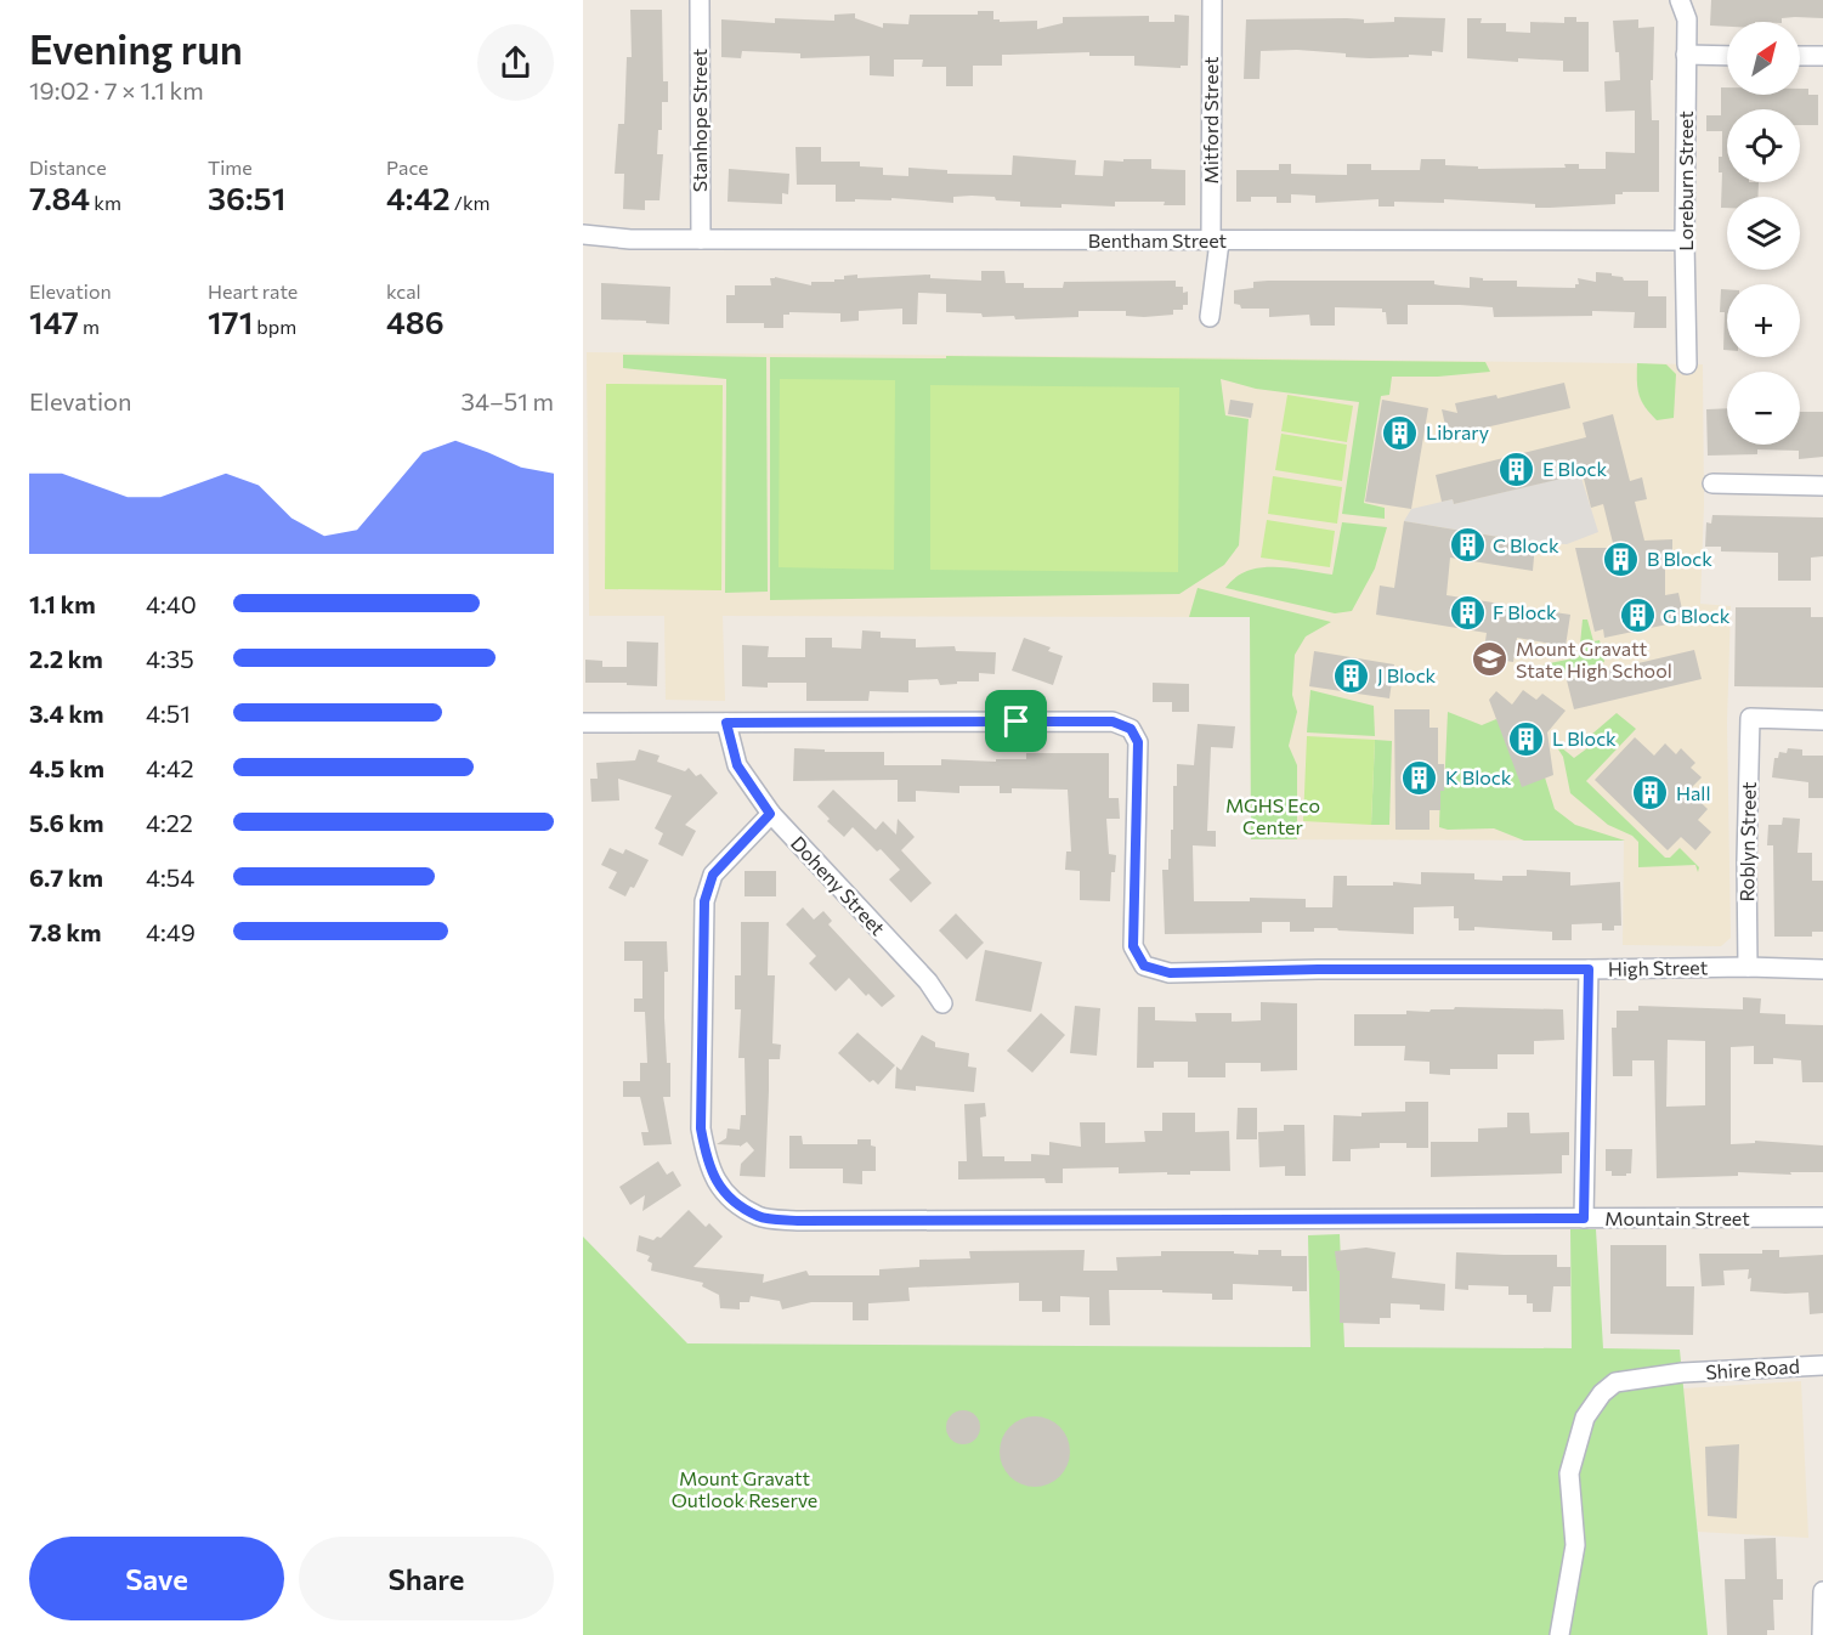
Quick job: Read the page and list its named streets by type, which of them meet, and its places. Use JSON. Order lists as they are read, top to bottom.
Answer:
{
  "streets": {
    "street": [
      "Stanhope Street",
      "Mitford Street",
      "Loreburn Street",
      "Bentham Street",
      "Roblyn Street",
      "Doheny Street",
      "High Street",
      "Mountain Street",
      "Shire Road"
    ]
  },
  "crossings": [
    ["Stanhope Street", "Bentham Street"],
    ["Mitford Street", "Bentham Street"],
    ["Loreburn Street", "Bentham Street"],
    ["Roblyn Street", "High Street"],
    ["Doheny Street", "High Street"],
    ["Doheny Street", "Mountain Street"]
  ],
  "parks": ["MGHS Eco Center", "Mount Gravatt Outlook Reserve"],
  "places": {
    "building": [
      "Library",
      "E Block",
      "C Block",
      "B Block",
      "F Block",
      "G Block",
      "J Block",
      "L Block",
      "K Block",
      "Hall"
    ],
    "school or university": ["Mount Gravatt State High School"]
  },
  "north": "top right",
  "page": {
    "heading": ["Evening run", "19:02 · 7 × 1.1 km"],
    "map_buttons": ["+", "−"],
    "stats": [
      ["Distance", "7.84 km"],
      ["Time", "36:51"],
      ["Pace", "4:42 /km"],
      ["Elevation", "147 m"],
      ["Heart rate", "171 bpm"],
      ["kcal", "486"]
    ],
    "chart": ["Elevation", "34–51 m"],
    "list": [
      {
        "name": "1.1 km",
        "note": "4:40"
      },
      {
        "name": "2.2 km",
        "note": "4:35"
      },
      {
        "name": "3.4 km",
        "note": "4:51"
      },
      {
        "name": "4.5 km",
        "note": "4:42"
      },
      {
        "name": "5.6 km",
        "note": "4:22"
      },
      {
        "name": "6.7 km",
        "note": "4:54"
      },
      {
        "name": "7.8 km",
        "note": "4:49"
      }
    ],
    "buttons": ["Save", "Share"]
  }
}
